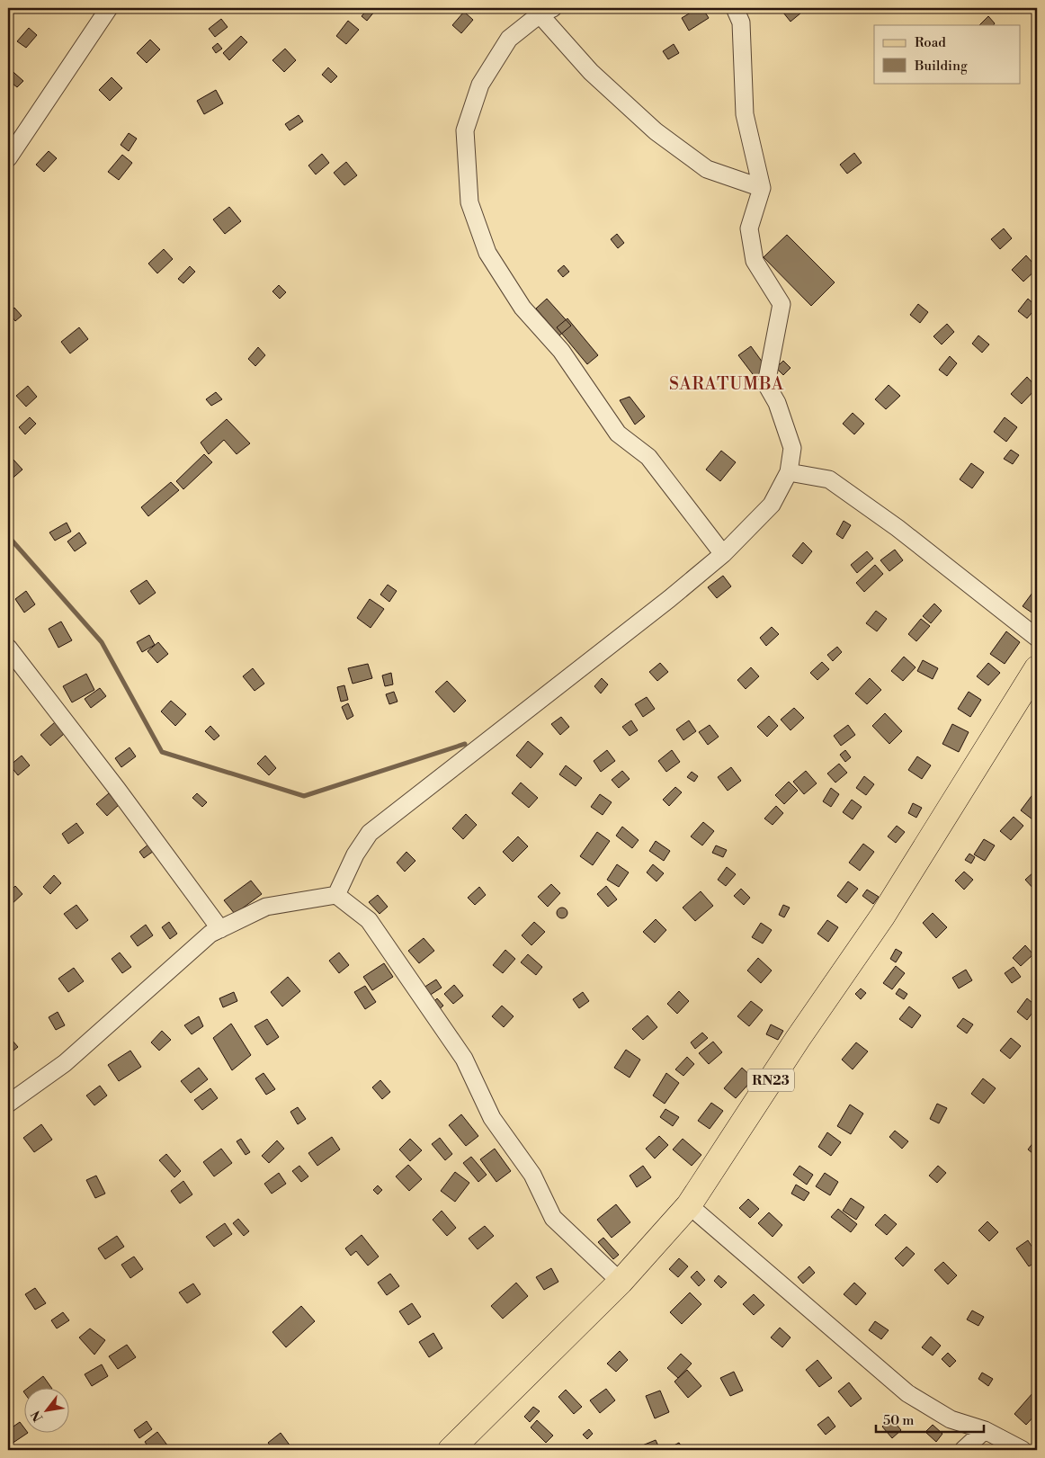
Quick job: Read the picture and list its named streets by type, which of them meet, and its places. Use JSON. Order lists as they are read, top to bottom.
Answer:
{
  "streets": {
    "main road": ["RN23"]
  },
  "districts": ["SARATUMBA"],
  "legend": ["Road", "Building"],
  "scale_bar": "50 m",
  "north": "bottom left"
}
